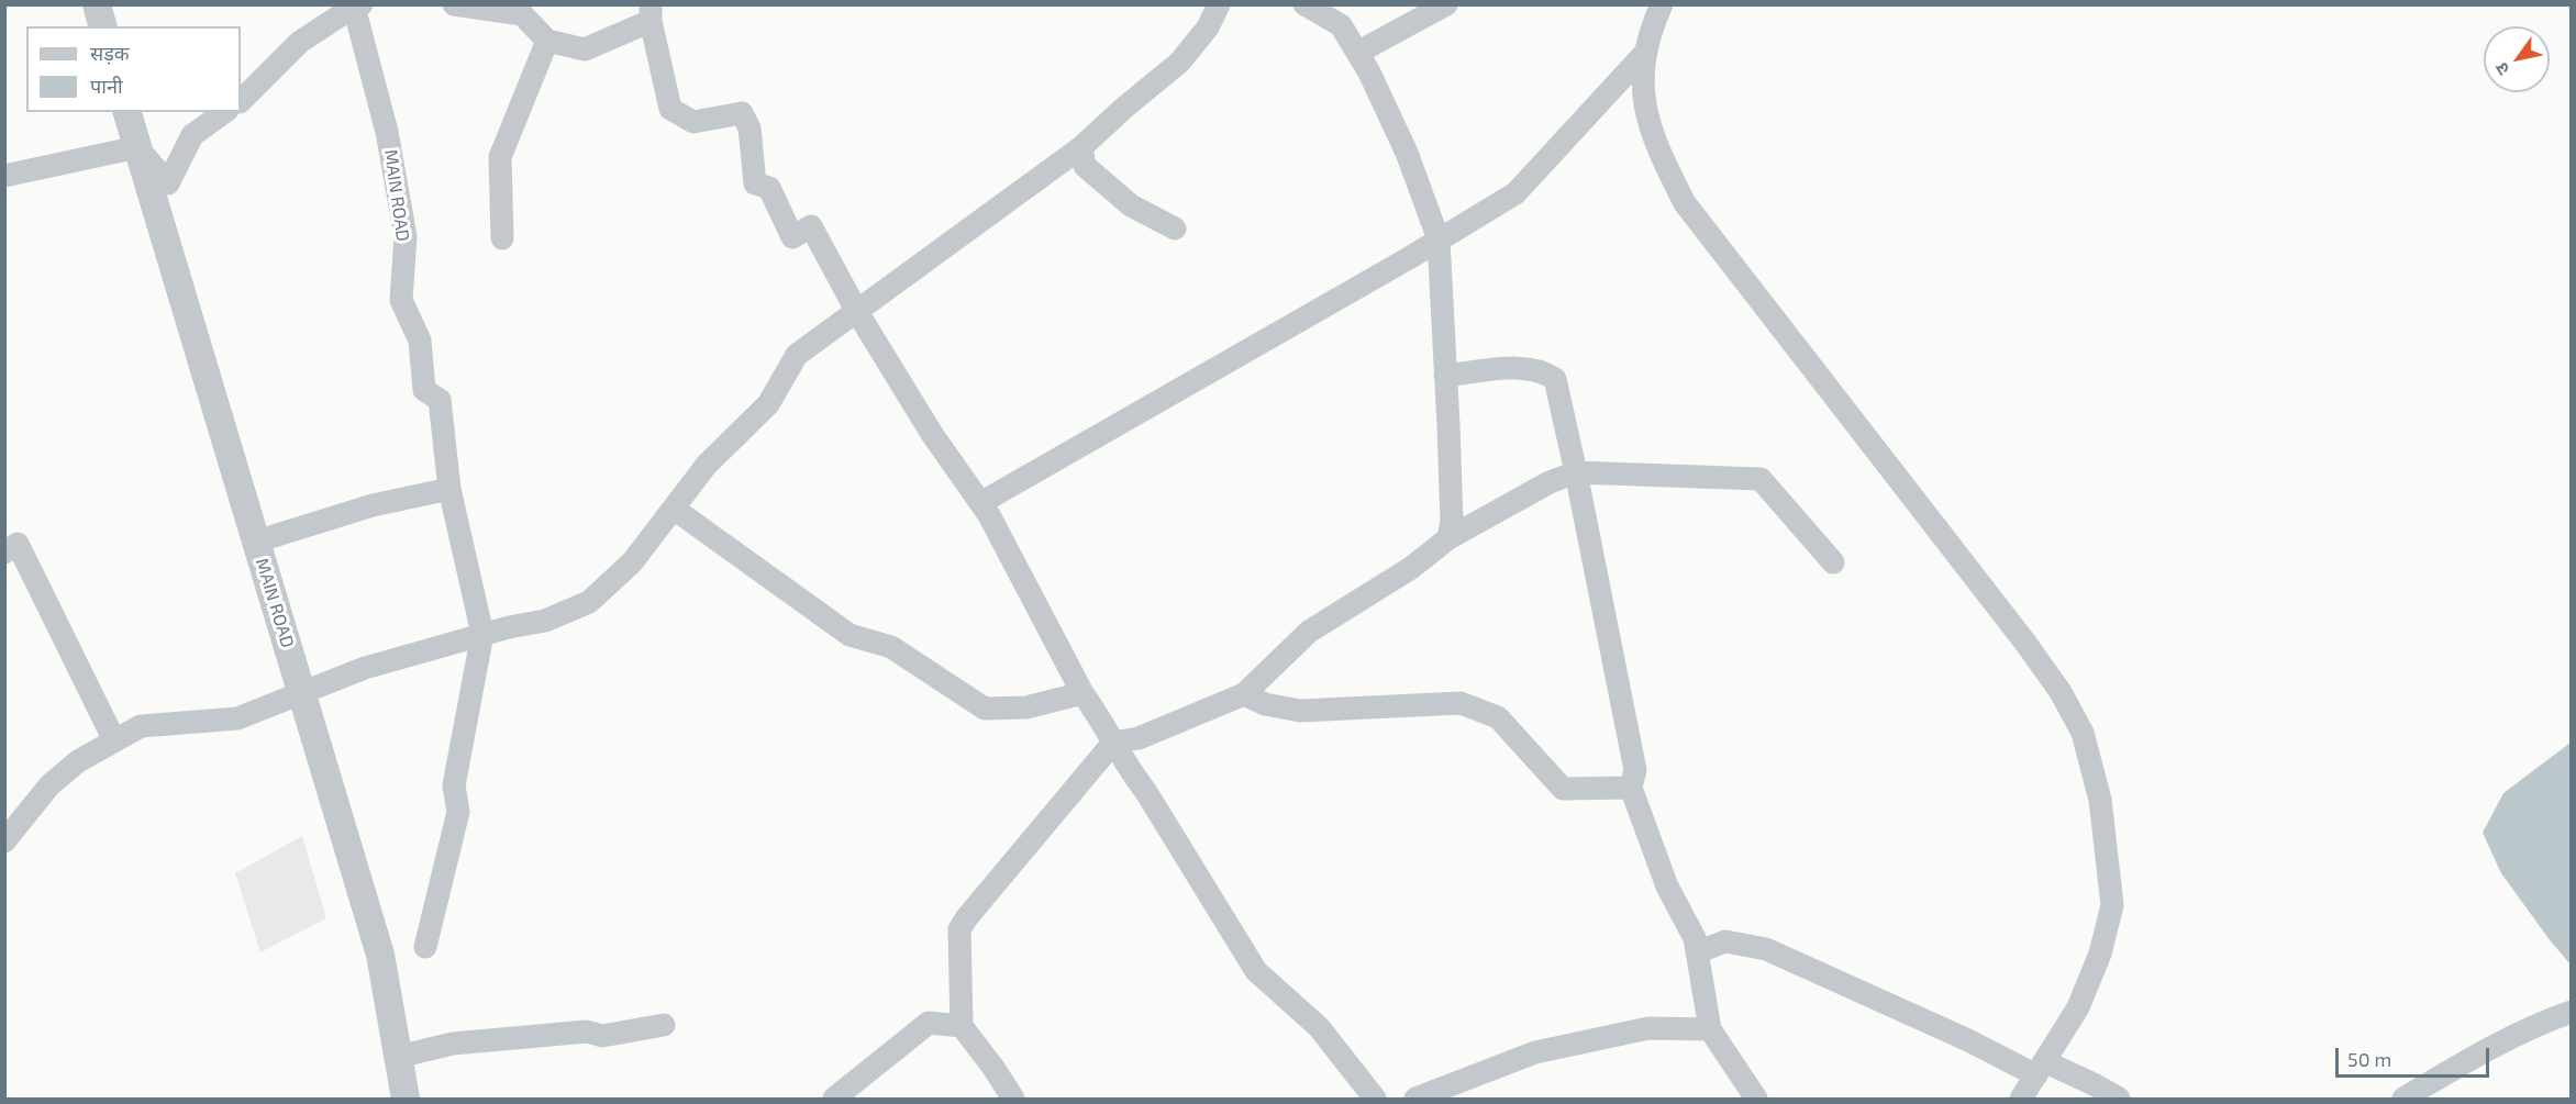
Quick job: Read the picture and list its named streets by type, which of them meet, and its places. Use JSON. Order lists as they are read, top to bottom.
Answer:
{
  "streets": {
    "street": ["MAIN ROAD"]
  },
  "legend": ["सड़क", "पानी"],
  "scale_bar": "50 m",
  "north": "bottom left"
}
